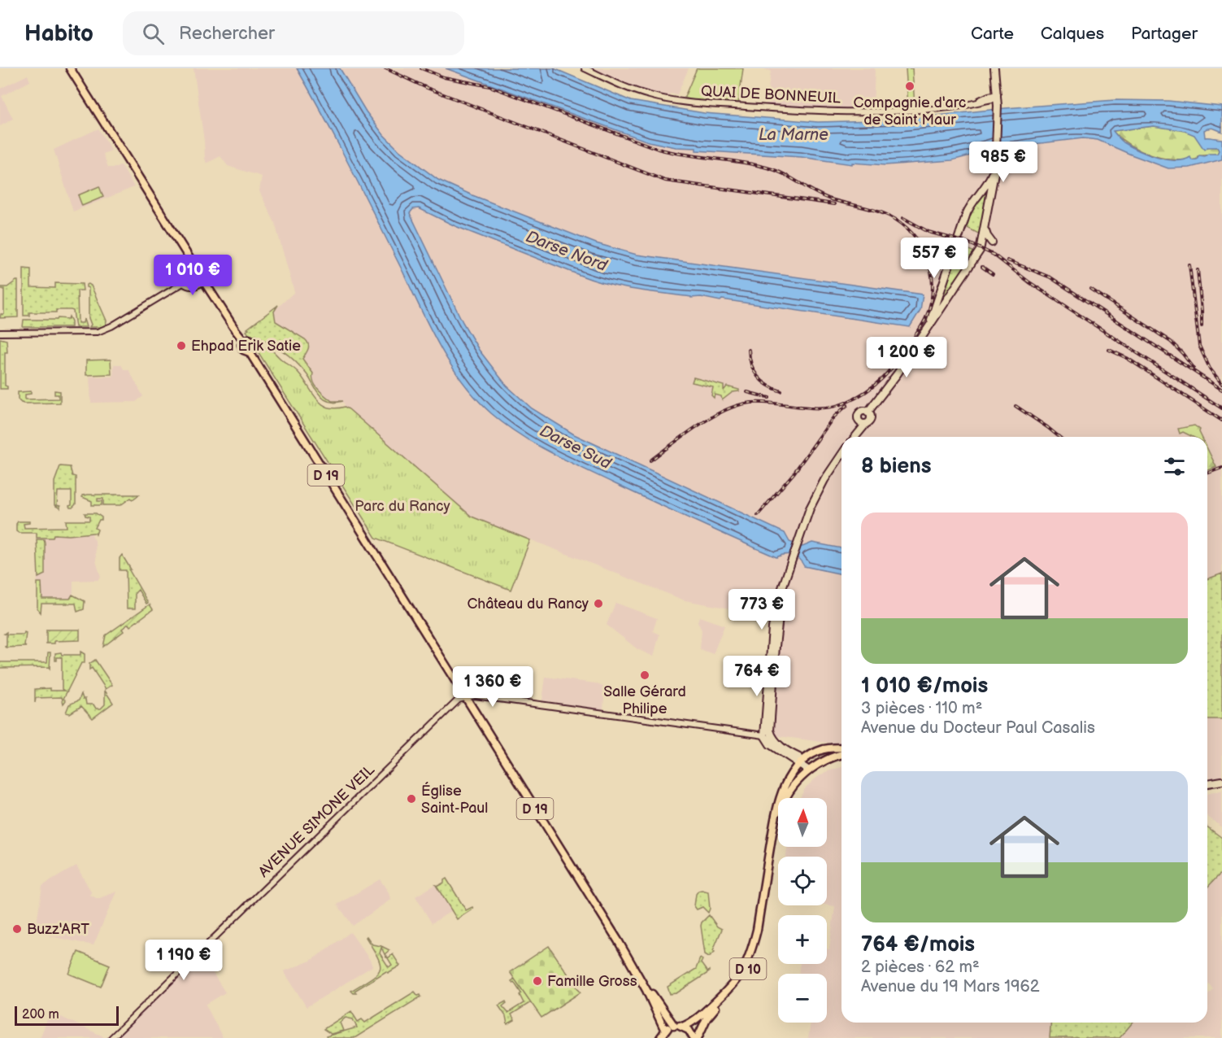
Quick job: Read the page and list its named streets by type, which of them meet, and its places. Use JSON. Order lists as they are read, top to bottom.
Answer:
{
  "streets": {
    "main road": ["D 19", "D 10"],
    "street": ["QUAI DE BONNEUIL", "AVENUE SIMONE VEIL"]
  },
  "crossings": [
    ["D 19", "AVENUE SIMONE VEIL"]
  ],
  "water": ["La Marne", "Darse Nord", "Darse Sud"],
  "parks": ["Parc du Rancy"],
  "places": [
    "Compagnie d'arc de Saint Maur",
    "Ehpad Erik Satie",
    "Château du Rancy",
    "Salle Gérard Philipe",
    "Église Saint-Paul",
    "Buzz'ART",
    "Famille Gross"
  ],
  "scale_bar": "200 m",
  "north": "top",
  "page": {
    "header": "Habito",
    "search": "Rechercher",
    "nav": ["Carte", "Calques", "Partager"],
    "price": [
      "985 €",
      "557 €",
      "1 010 €",
      "1 200 €",
      "773 €",
      "764 €",
      "1 360 €",
      "1 190 €"
    ],
    "heading": "8 biens",
    "list": [
      {
        "name": "1 010 €/mois",
        "note": "3 pièces · 110 m² · Avenue du Docteur Paul Casalis"
      },
      {
        "name": "764 €/mois",
        "note": "2 pièces · 62 m² · Avenue du 19 Mars 1962"
      }
    ],
    "map_buttons": ["+", "−"],
    "scale": "200 m"
  }
}
